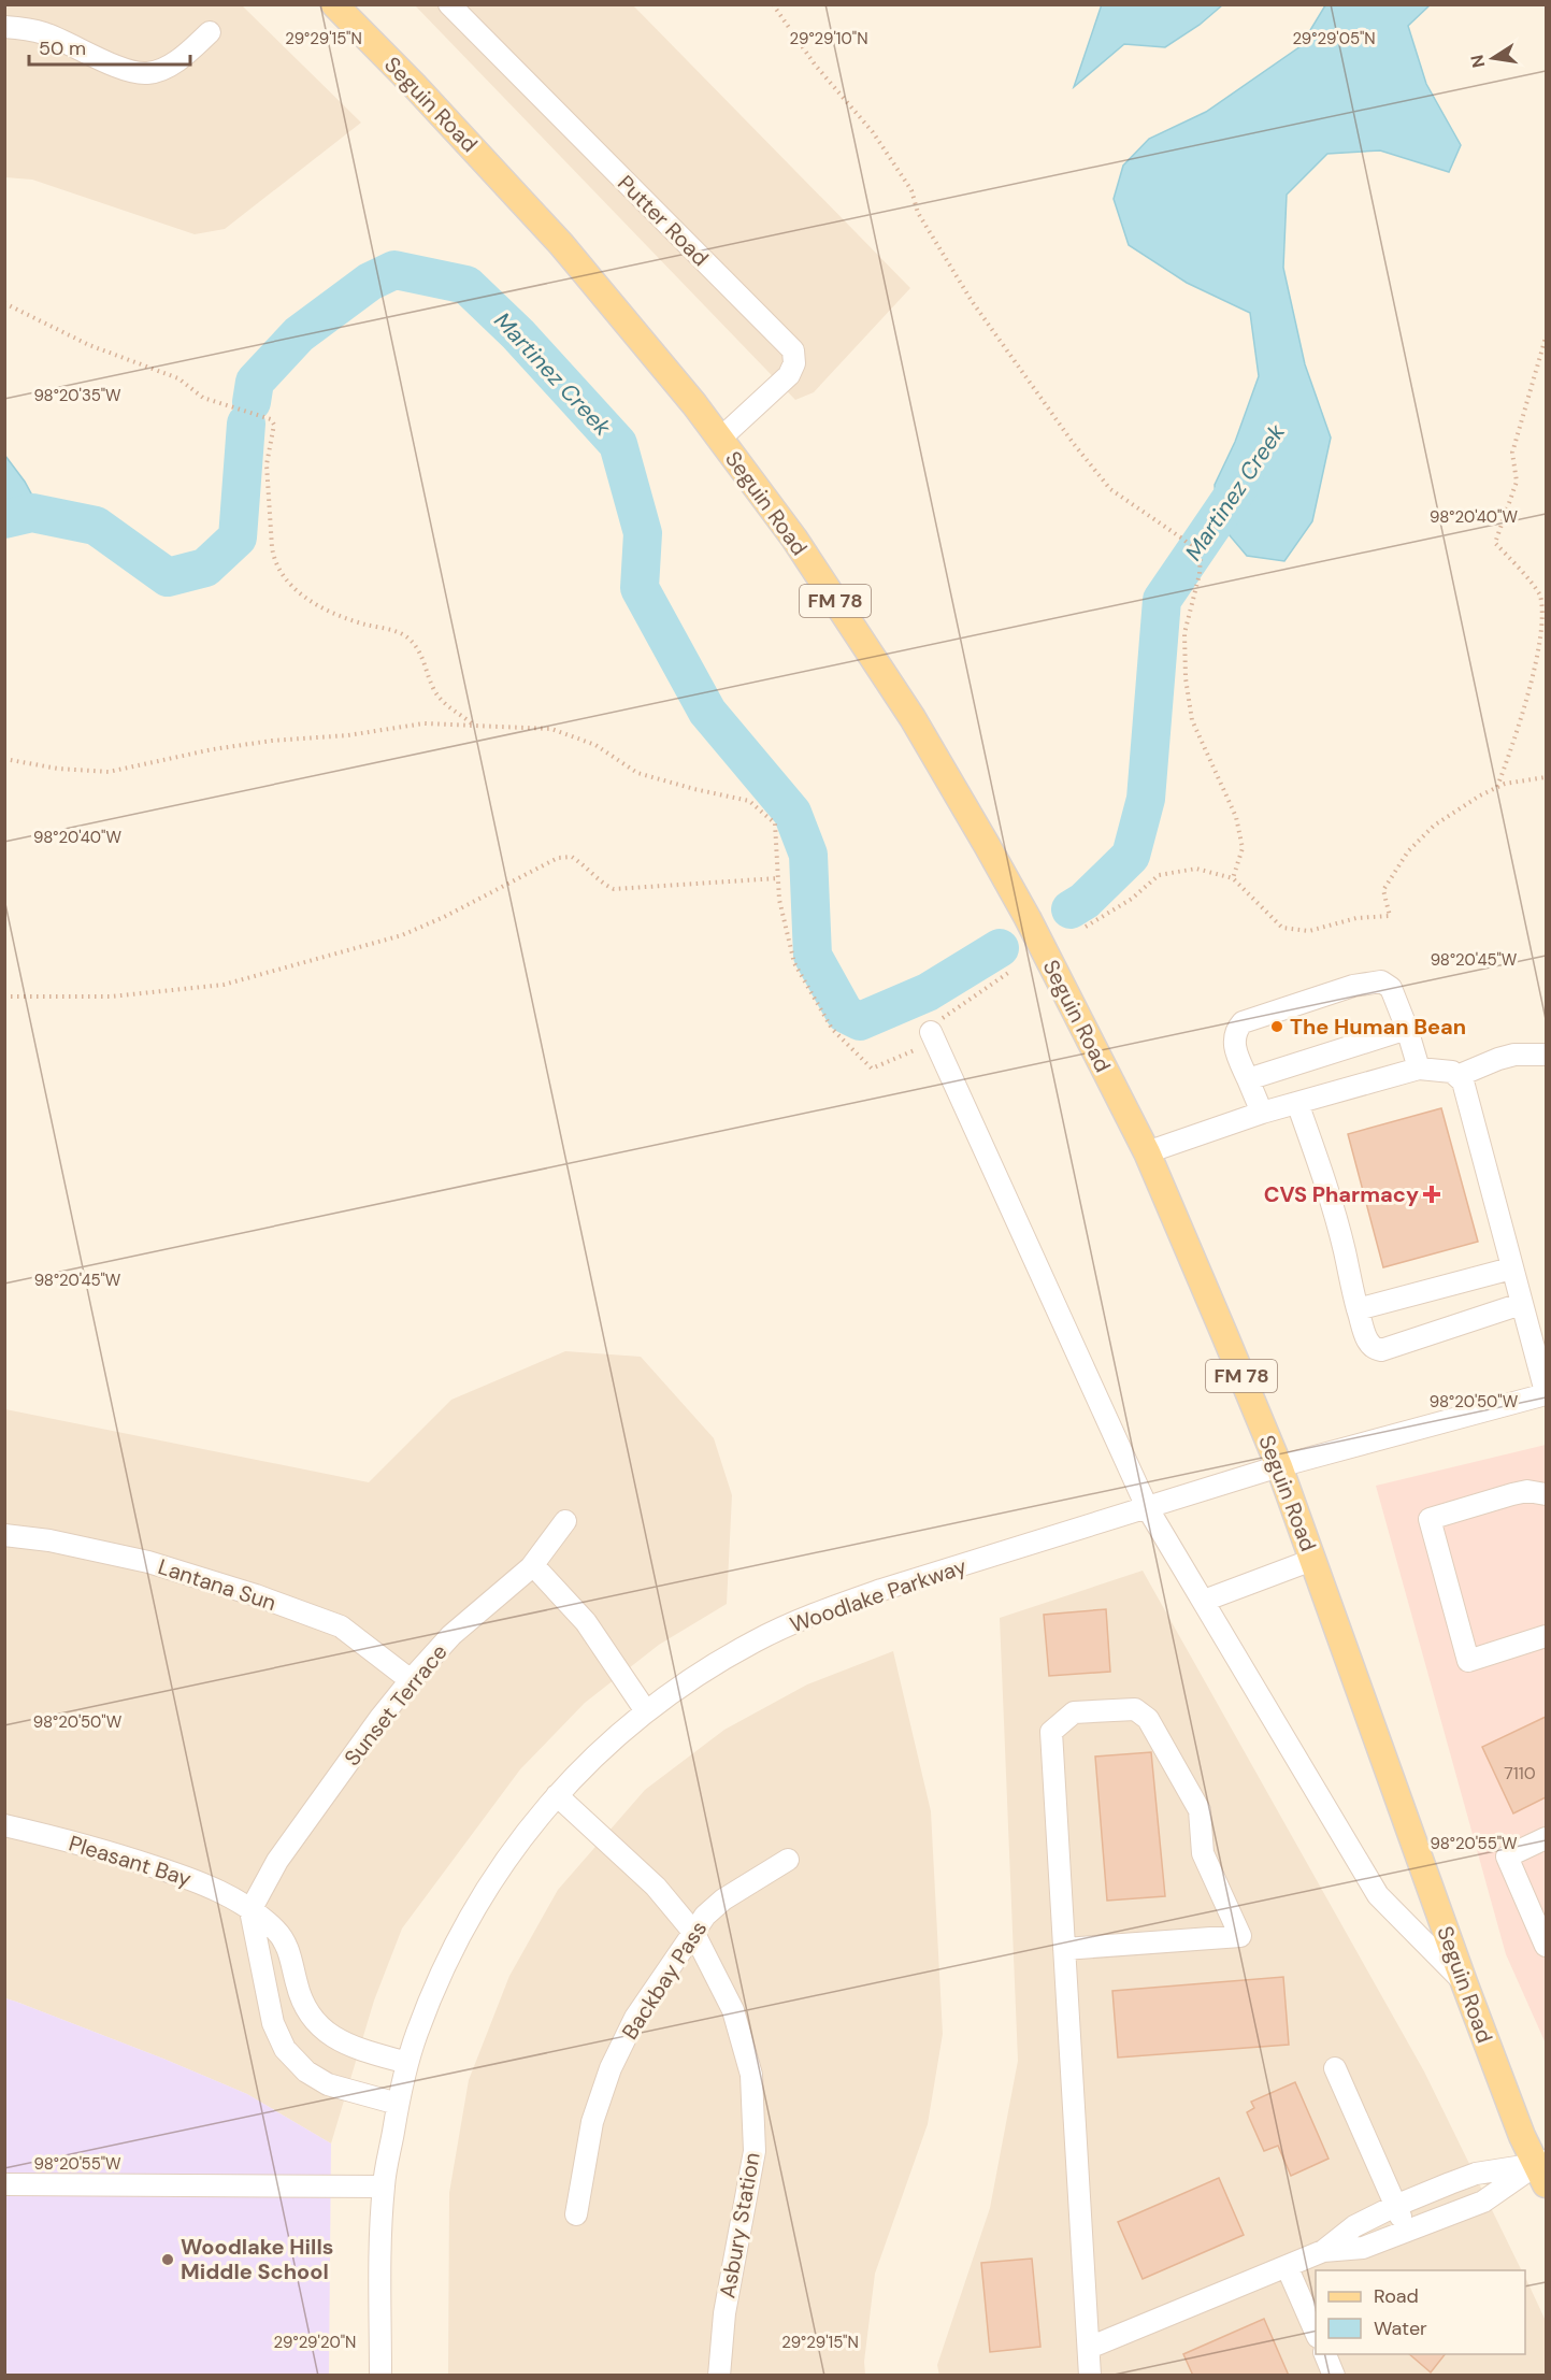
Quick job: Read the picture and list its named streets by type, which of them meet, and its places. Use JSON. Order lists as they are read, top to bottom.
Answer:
{
  "streets": {
    "main road": ["Seguin Road", "FM 78"],
    "street": [
      "Putter Road",
      "Lantana Sun",
      "Woodlake Parkway",
      "Sunset Terrace",
      "Pleasant Bay",
      "Backbay Pass",
      "Asbury Station"
    ]
  },
  "crossings": [
    ["Seguin Road", "Putter Road"],
    ["Seguin Road", "Woodlake Parkway"],
    ["Lantana Sun", "Sunset Terrace"],
    ["Woodlake Parkway", "Pleasant Bay"],
    ["Woodlake Parkway", "Asbury Station"],
    ["Sunset Terrace", "Pleasant Bay"],
    ["Backbay Pass", "Asbury Station"]
  ],
  "water": ["Martinez Creek"],
  "places": {
    "other": ["The Human Bean", "Woodlake Hills Middle School"],
    "health": ["CVS Pharmacy"]
  },
  "house_numbers": ["7110"],
  "legend": ["Road", "Water"],
  "scale_bar": "50 m",
  "north": "left",
  "coordinates": [
    "29°29'15\"N",
    "29°29'10\"N",
    "29°29'05\"N",
    "98°20'35\"W",
    "98°20'40\"W",
    "98°20'45\"W",
    "98°20'50\"W",
    "98°20'55\"W",
    "29°29'20\"N"
  ]
}
